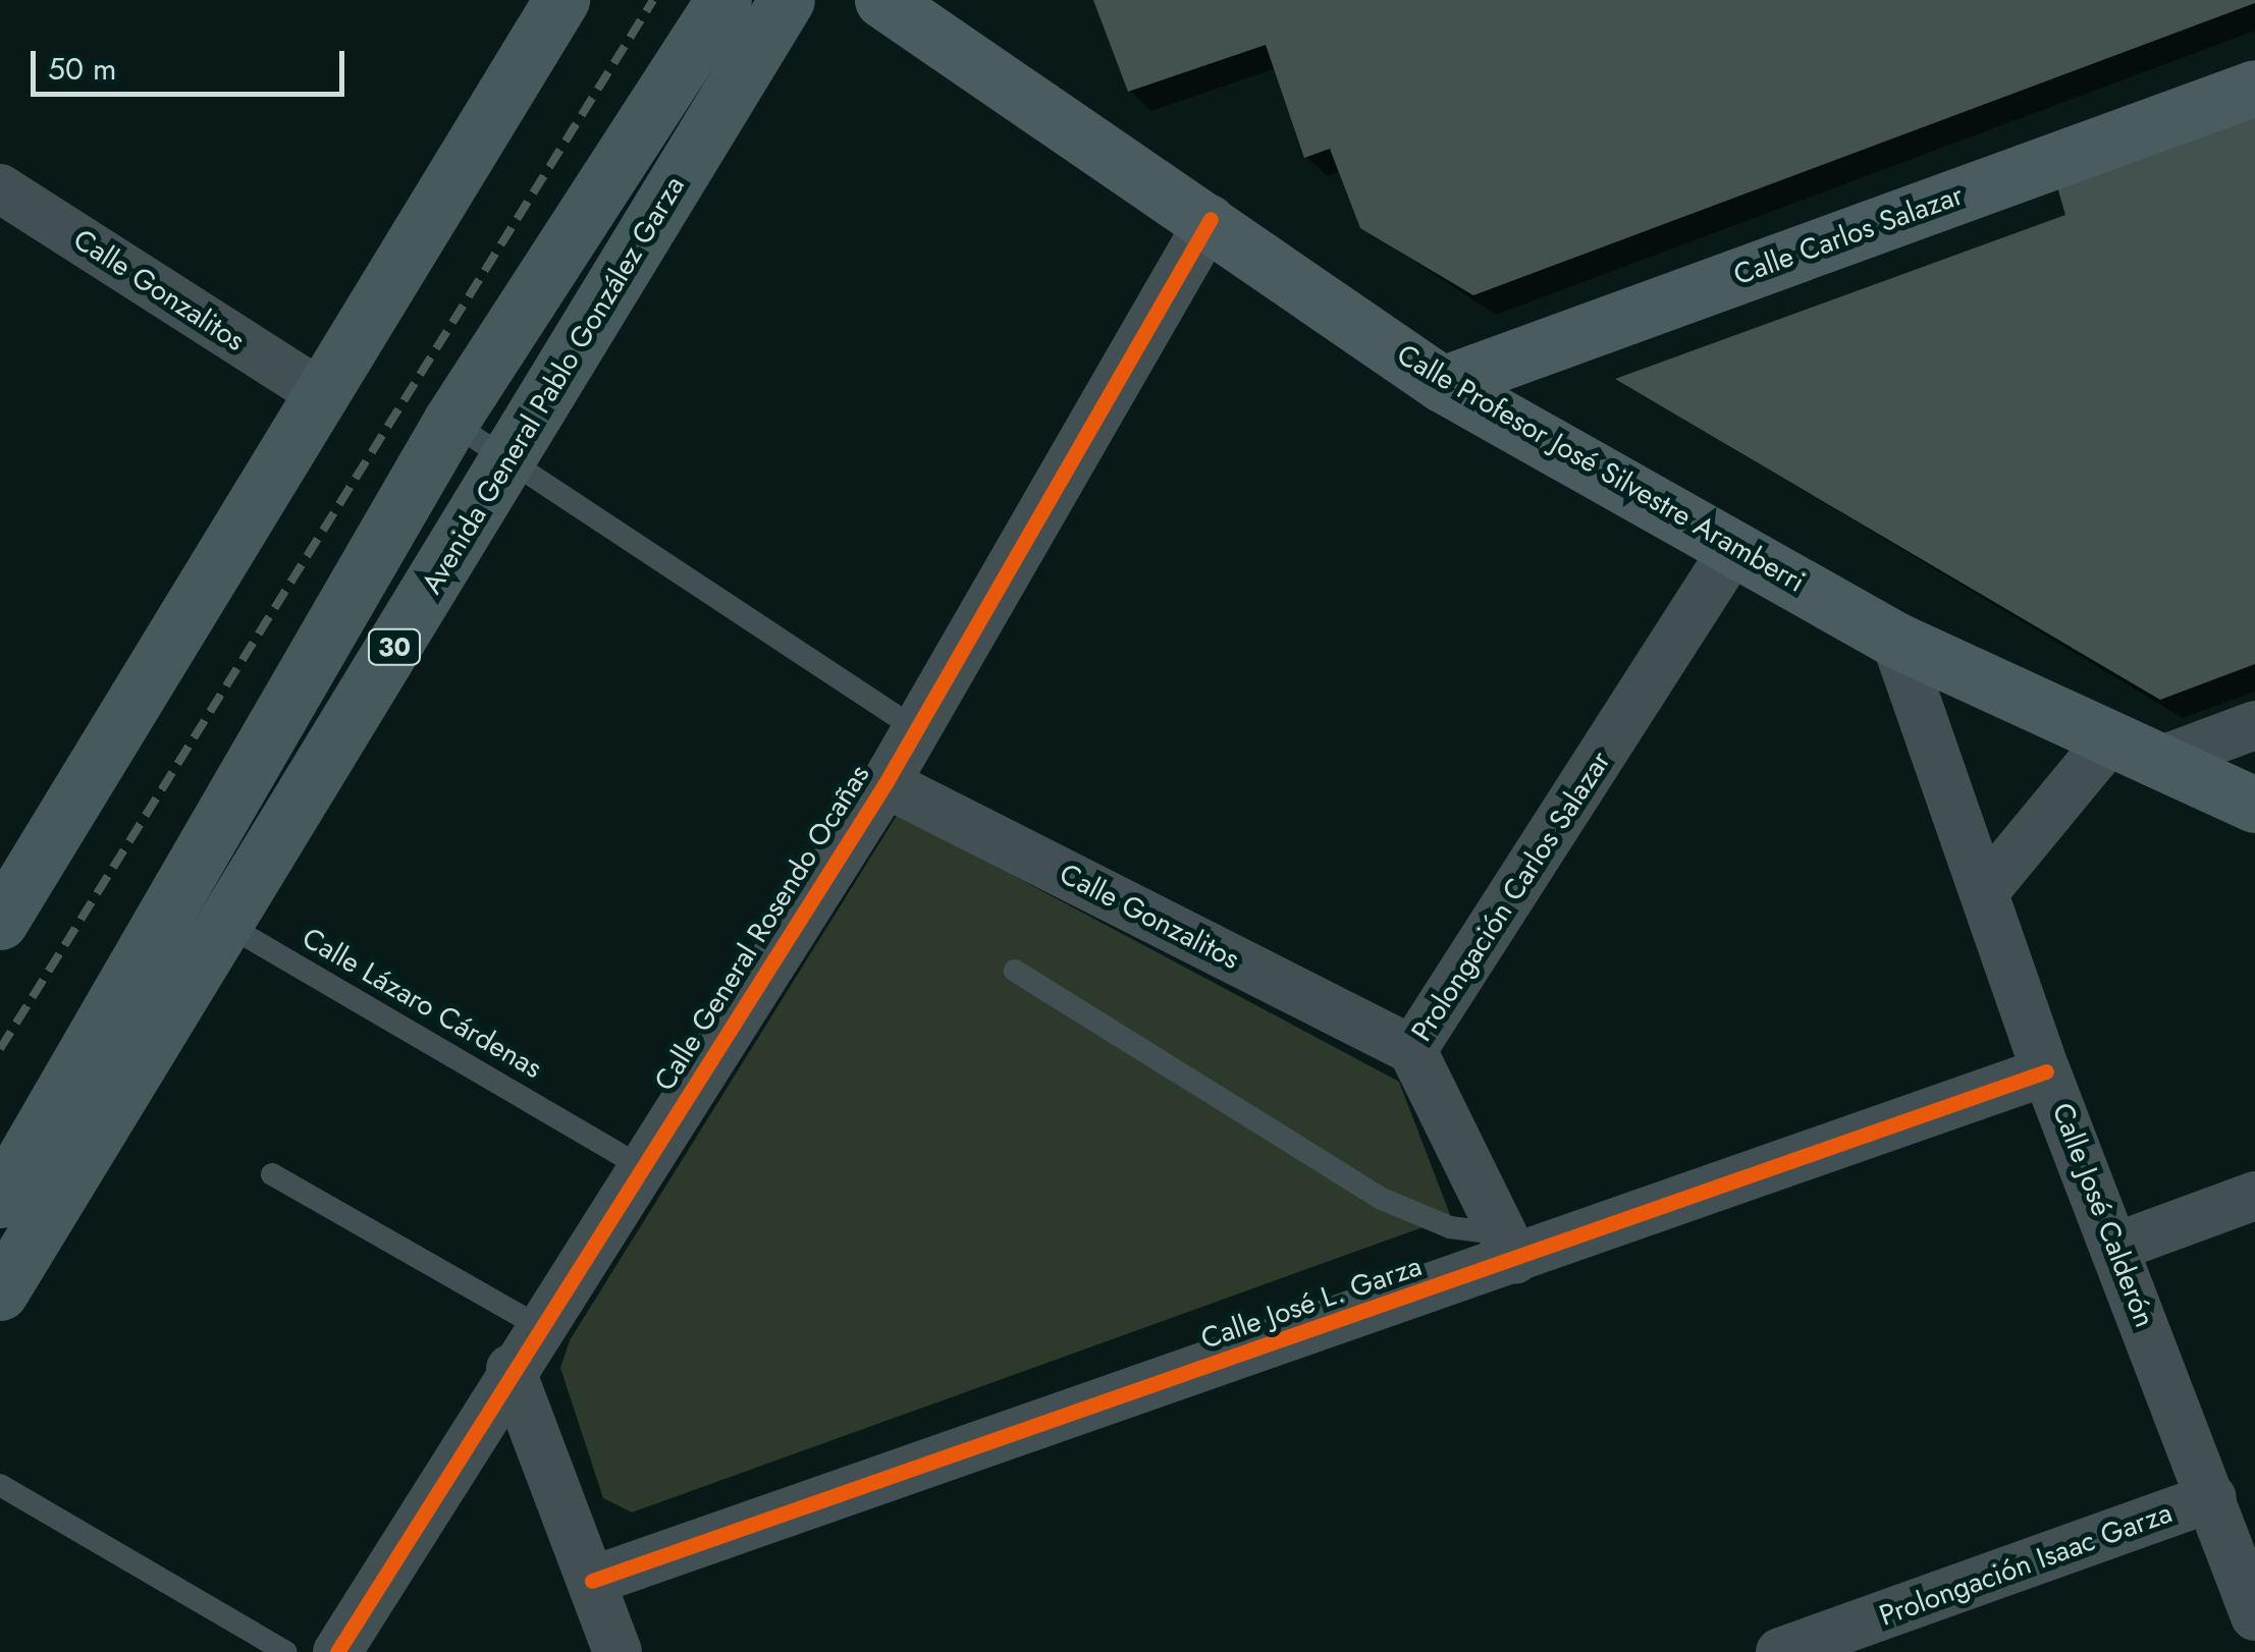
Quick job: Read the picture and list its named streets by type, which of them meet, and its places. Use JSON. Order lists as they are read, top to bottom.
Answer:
{
  "streets": {
    "main road": [
      "Calle Carlos Salazar",
      "Avenida General Pablo González Garza",
      "Calle Profesor José Silvestre Aramberri",
      "30"
    ],
    "street": [
      "Calle Gonzalitos",
      "Prolongación Carlos Salazar",
      "Calle General Rosendo Ocañas",
      "Calle José Calderón",
      "Calle José L. Garza",
      "Prolongación Isaac Garza"
    ],
    "lane": ["Calle Lázaro Cárdenas"]
  },
  "crossings": [
    ["Calle Carlos Salazar", "Calle Profesor José Silvestre Aramberri"],
    ["Calle Gonzalitos", "Prolongación Carlos Salazar"],
    ["Calle Gonzalitos", "Calle General Rosendo Ocañas"],
    ["Avenida General Pablo González Garza", "Calle Lázaro Cárdenas"],
    ["Calle Profesor José Silvestre Aramberri", "Prolongación Carlos Salazar"],
    ["Calle Profesor José Silvestre Aramberri", "Calle General Rosendo Ocañas"],
    ["Calle Profesor José Silvestre Aramberri", "Calle José Calderón"],
    ["Prolongación Carlos Salazar", "Calle José L. Garza"],
    ["Calle General Rosendo Ocañas", "Calle Lázaro Cárdenas"],
    ["Calle José Calderón", "Calle José L. Garza"],
    ["Calle José Calderón", "Prolongación Isaac Garza"]
  ],
  "scale_bar": "50 m"
}
